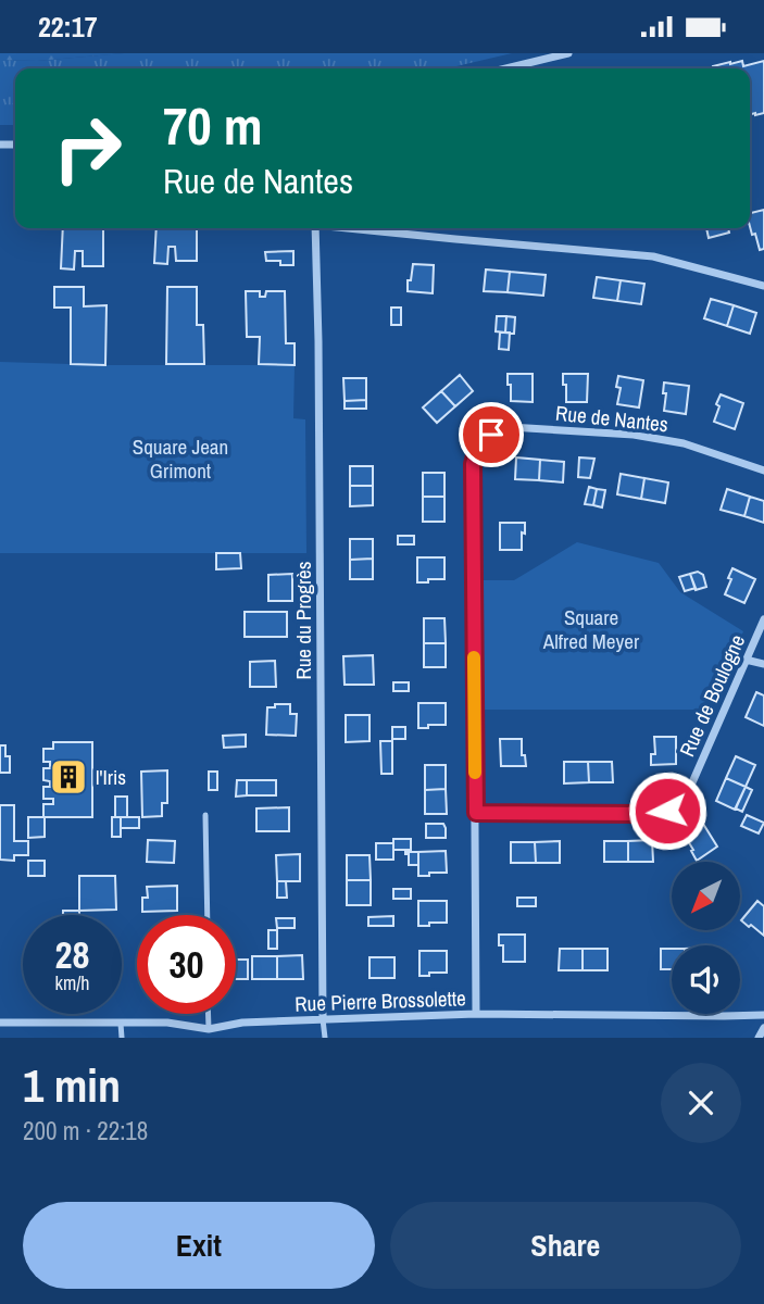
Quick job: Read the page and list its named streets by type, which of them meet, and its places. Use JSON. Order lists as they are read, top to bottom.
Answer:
{
  "streets": {
    "street": [
      "Rue de Nantes",
      "Rue du Progrès",
      "Rue de Boulogne",
      "Rue Pierre Brossolette"
    ]
  },
  "crossings": [
    ["Rue de Nantes", "Rue de Boulogne"],
    ["Rue de Nantes", "Rue Pierre Brossolette"],
    ["Rue du Progrès", "Rue Pierre Brossolette"]
  ],
  "parks": ["Square Jean Grimont", "Square Alfred Meyer"],
  "places": {
    "building": ["l'Iris"]
  },
  "north": "bottom left",
  "page": {
    "status": "22:17",
    "turn": ["70 m", "Rue de Nantes"],
    "speed": "28 km/h",
    "limit": "30",
    "heading": ["1 min", "200 m · 22:18"],
    "buttons": ["Exit", "Share"]
  }
}
